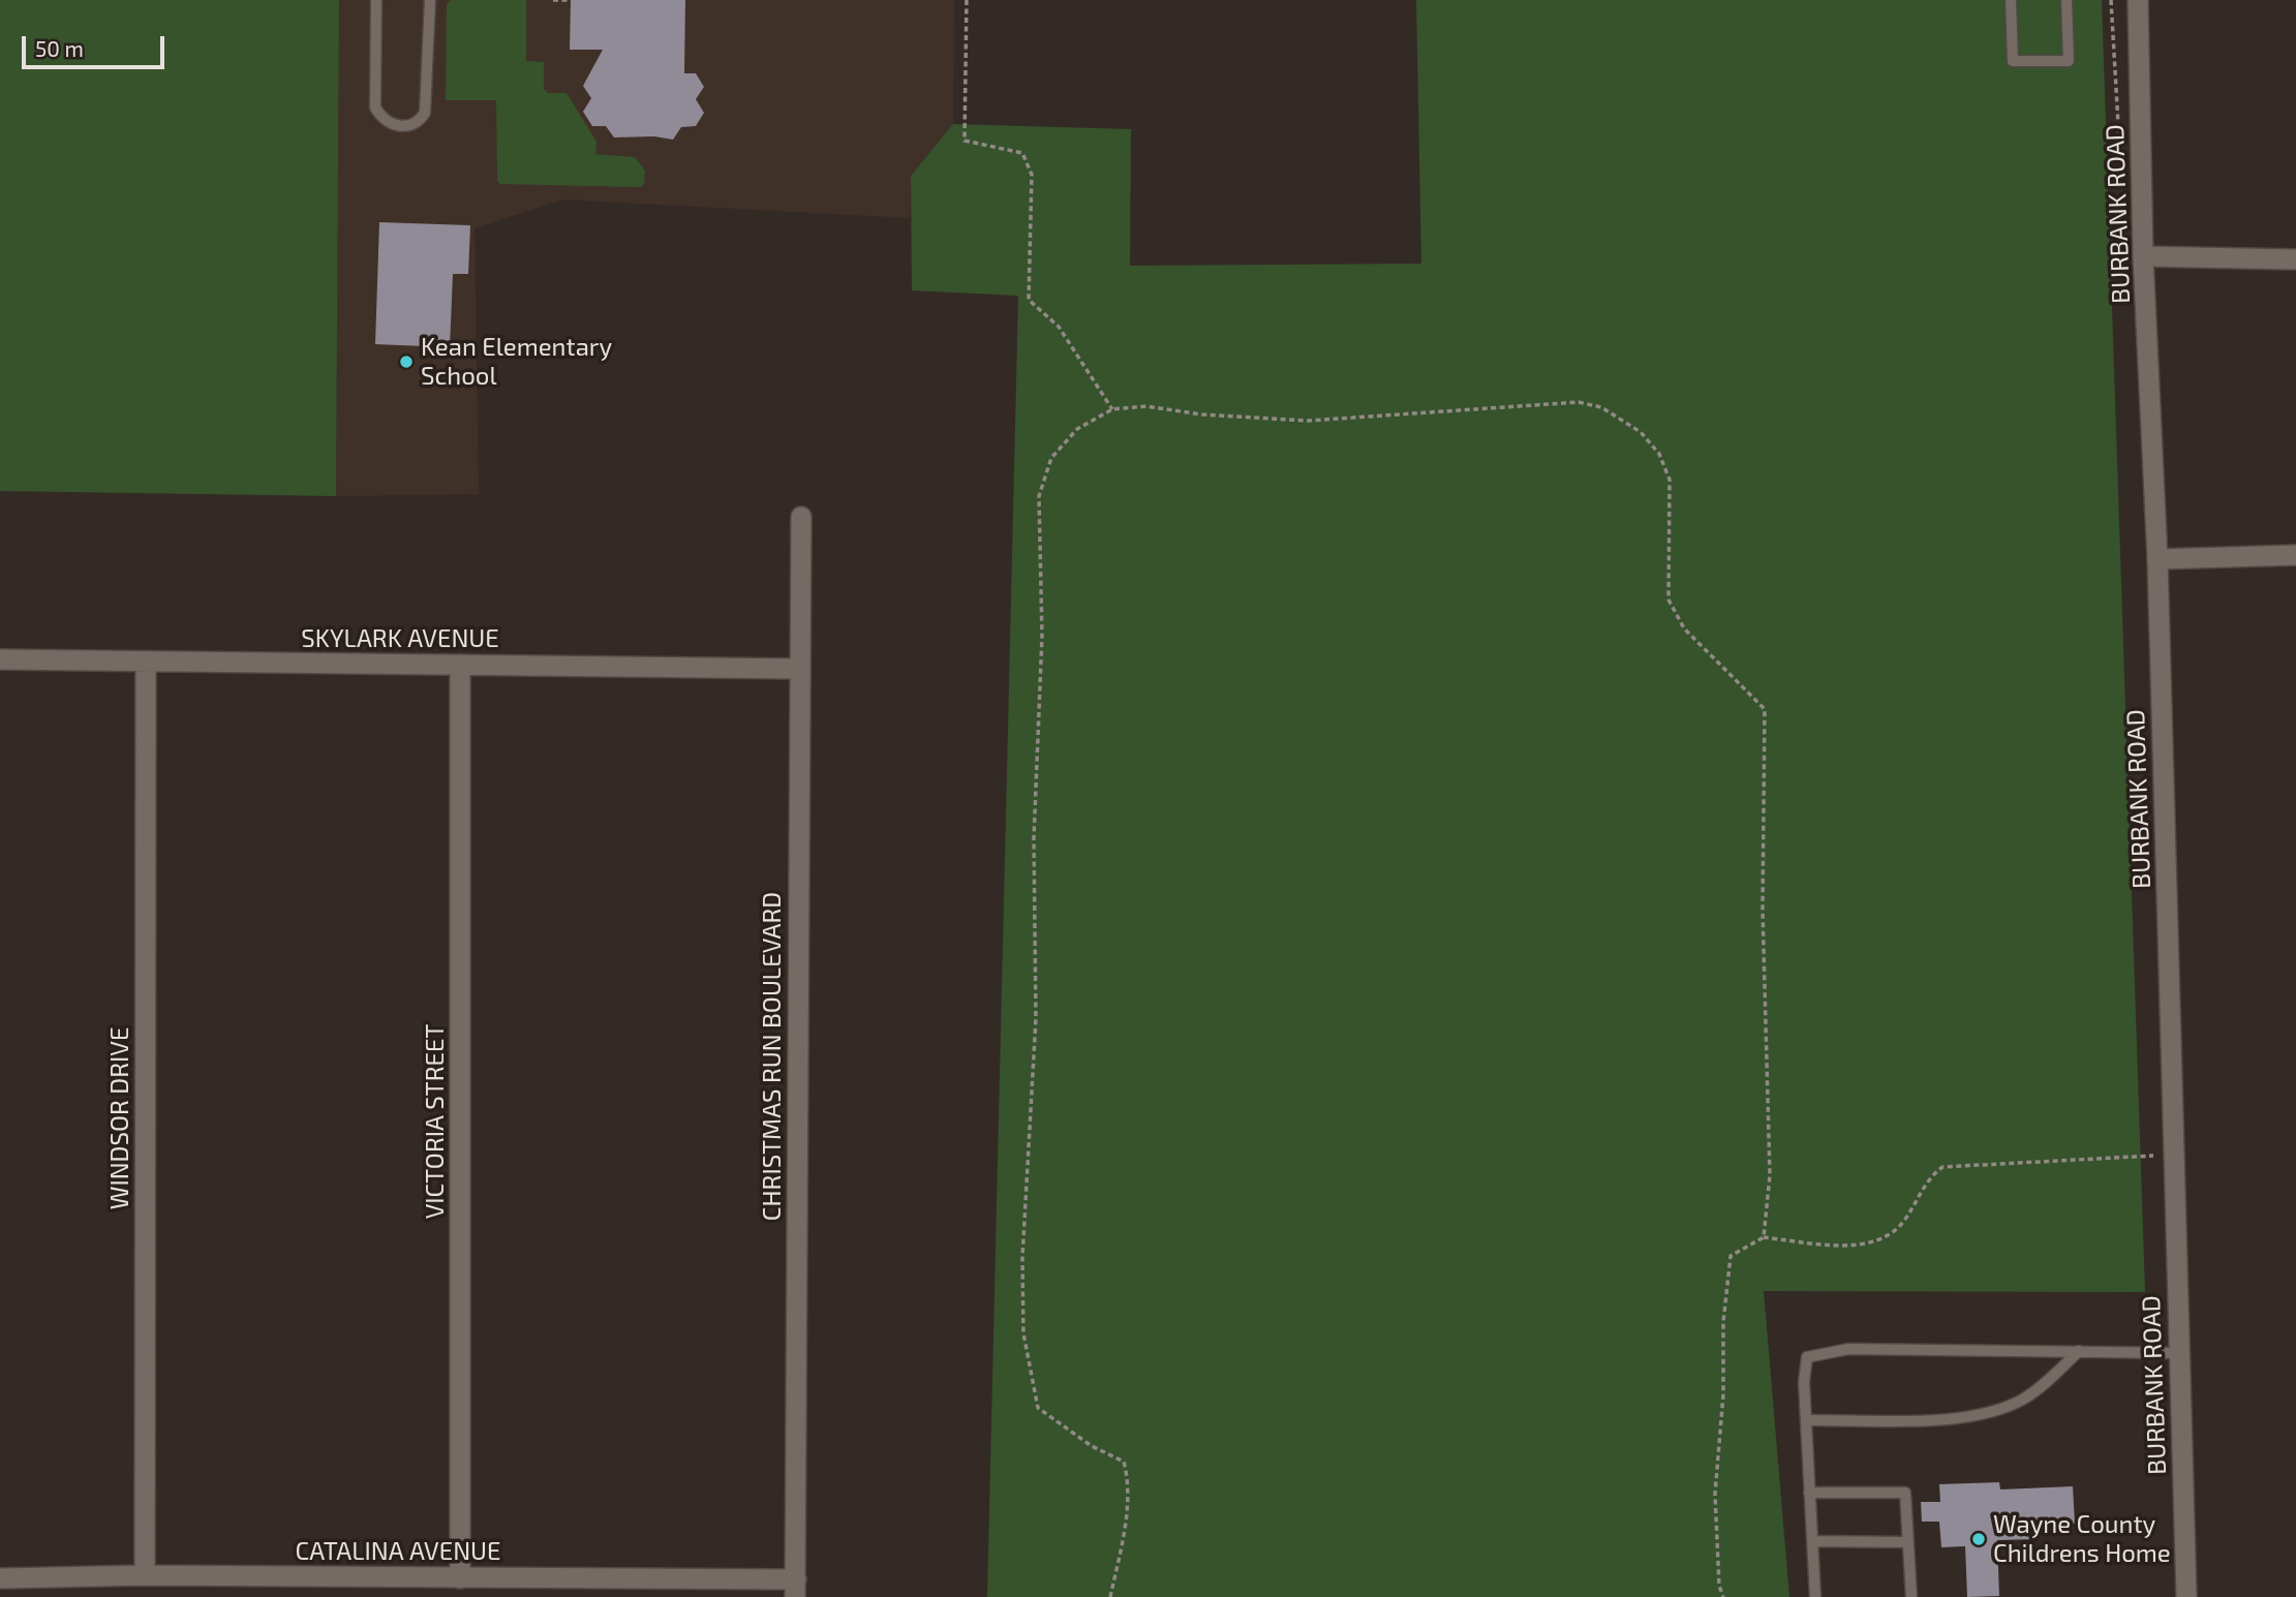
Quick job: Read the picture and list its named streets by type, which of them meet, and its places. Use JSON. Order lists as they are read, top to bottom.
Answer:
{
  "streets": {
    "street": [
      "BURBANK ROAD",
      "SKYLARK AVENUE",
      "CHRISTMAS RUN BOULEVARD",
      "WINDSOR DRIVE",
      "VICTORIA STREET",
      "CATALINA AVENUE"
    ]
  },
  "crossings": [
    ["SKYLARK AVENUE", "CHRISTMAS RUN BOULEVARD"],
    ["SKYLARK AVENUE", "WINDSOR DRIVE"],
    ["SKYLARK AVENUE", "VICTORIA STREET"],
    ["CHRISTMAS RUN BOULEVARD", "CATALINA AVENUE"],
    ["WINDSOR DRIVE", "CATALINA AVENUE"],
    ["VICTORIA STREET", "CATALINA AVENUE"]
  ],
  "places": ["Kean Elementary School", "Wayne County Childrens Home"],
  "scale_bar": "50 m"
}
